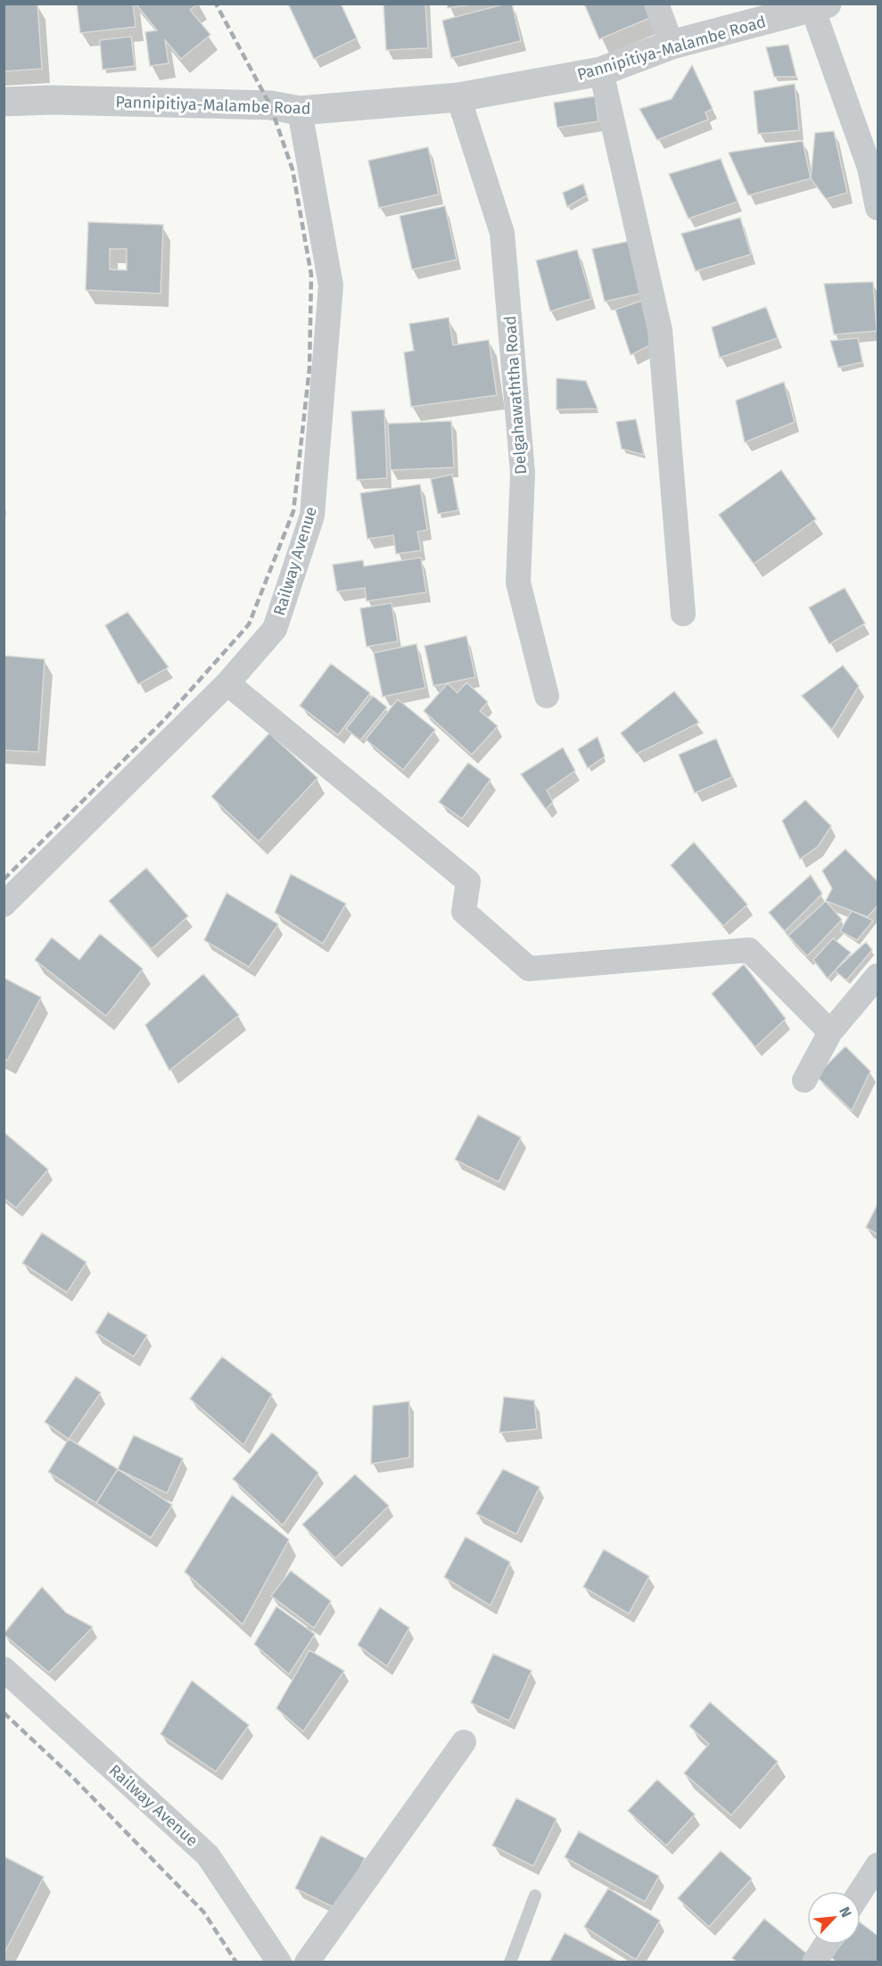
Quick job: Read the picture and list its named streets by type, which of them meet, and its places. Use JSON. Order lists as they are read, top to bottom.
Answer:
{
  "streets": {
    "street": ["Pannipitiya-Malambe Road", "Delgahawaththa Road", "Railway Avenue"]
  },
  "crossings": [
    ["Pannipitiya-Malambe Road", "Delgahawaththa Road"],
    ["Pannipitiya-Malambe Road", "Railway Avenue"]
  ],
  "north": "top right"
}
